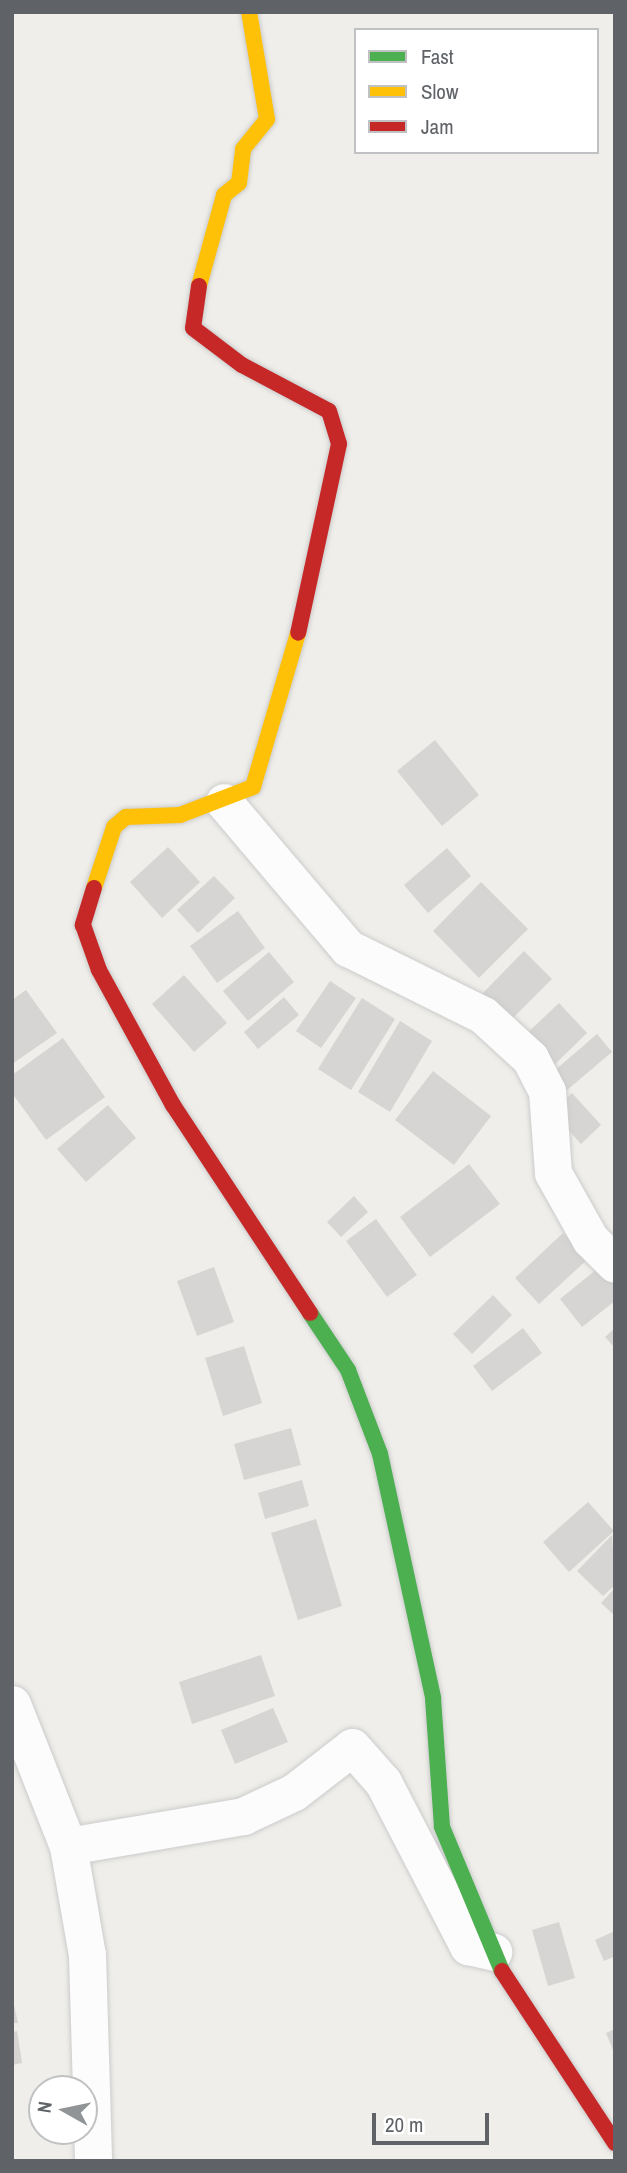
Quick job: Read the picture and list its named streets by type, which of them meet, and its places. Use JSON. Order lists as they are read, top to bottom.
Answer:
{
  "legend": ["Fast", "Slow", "Jam"],
  "scale_bar": "20 m",
  "north": "left"
}
